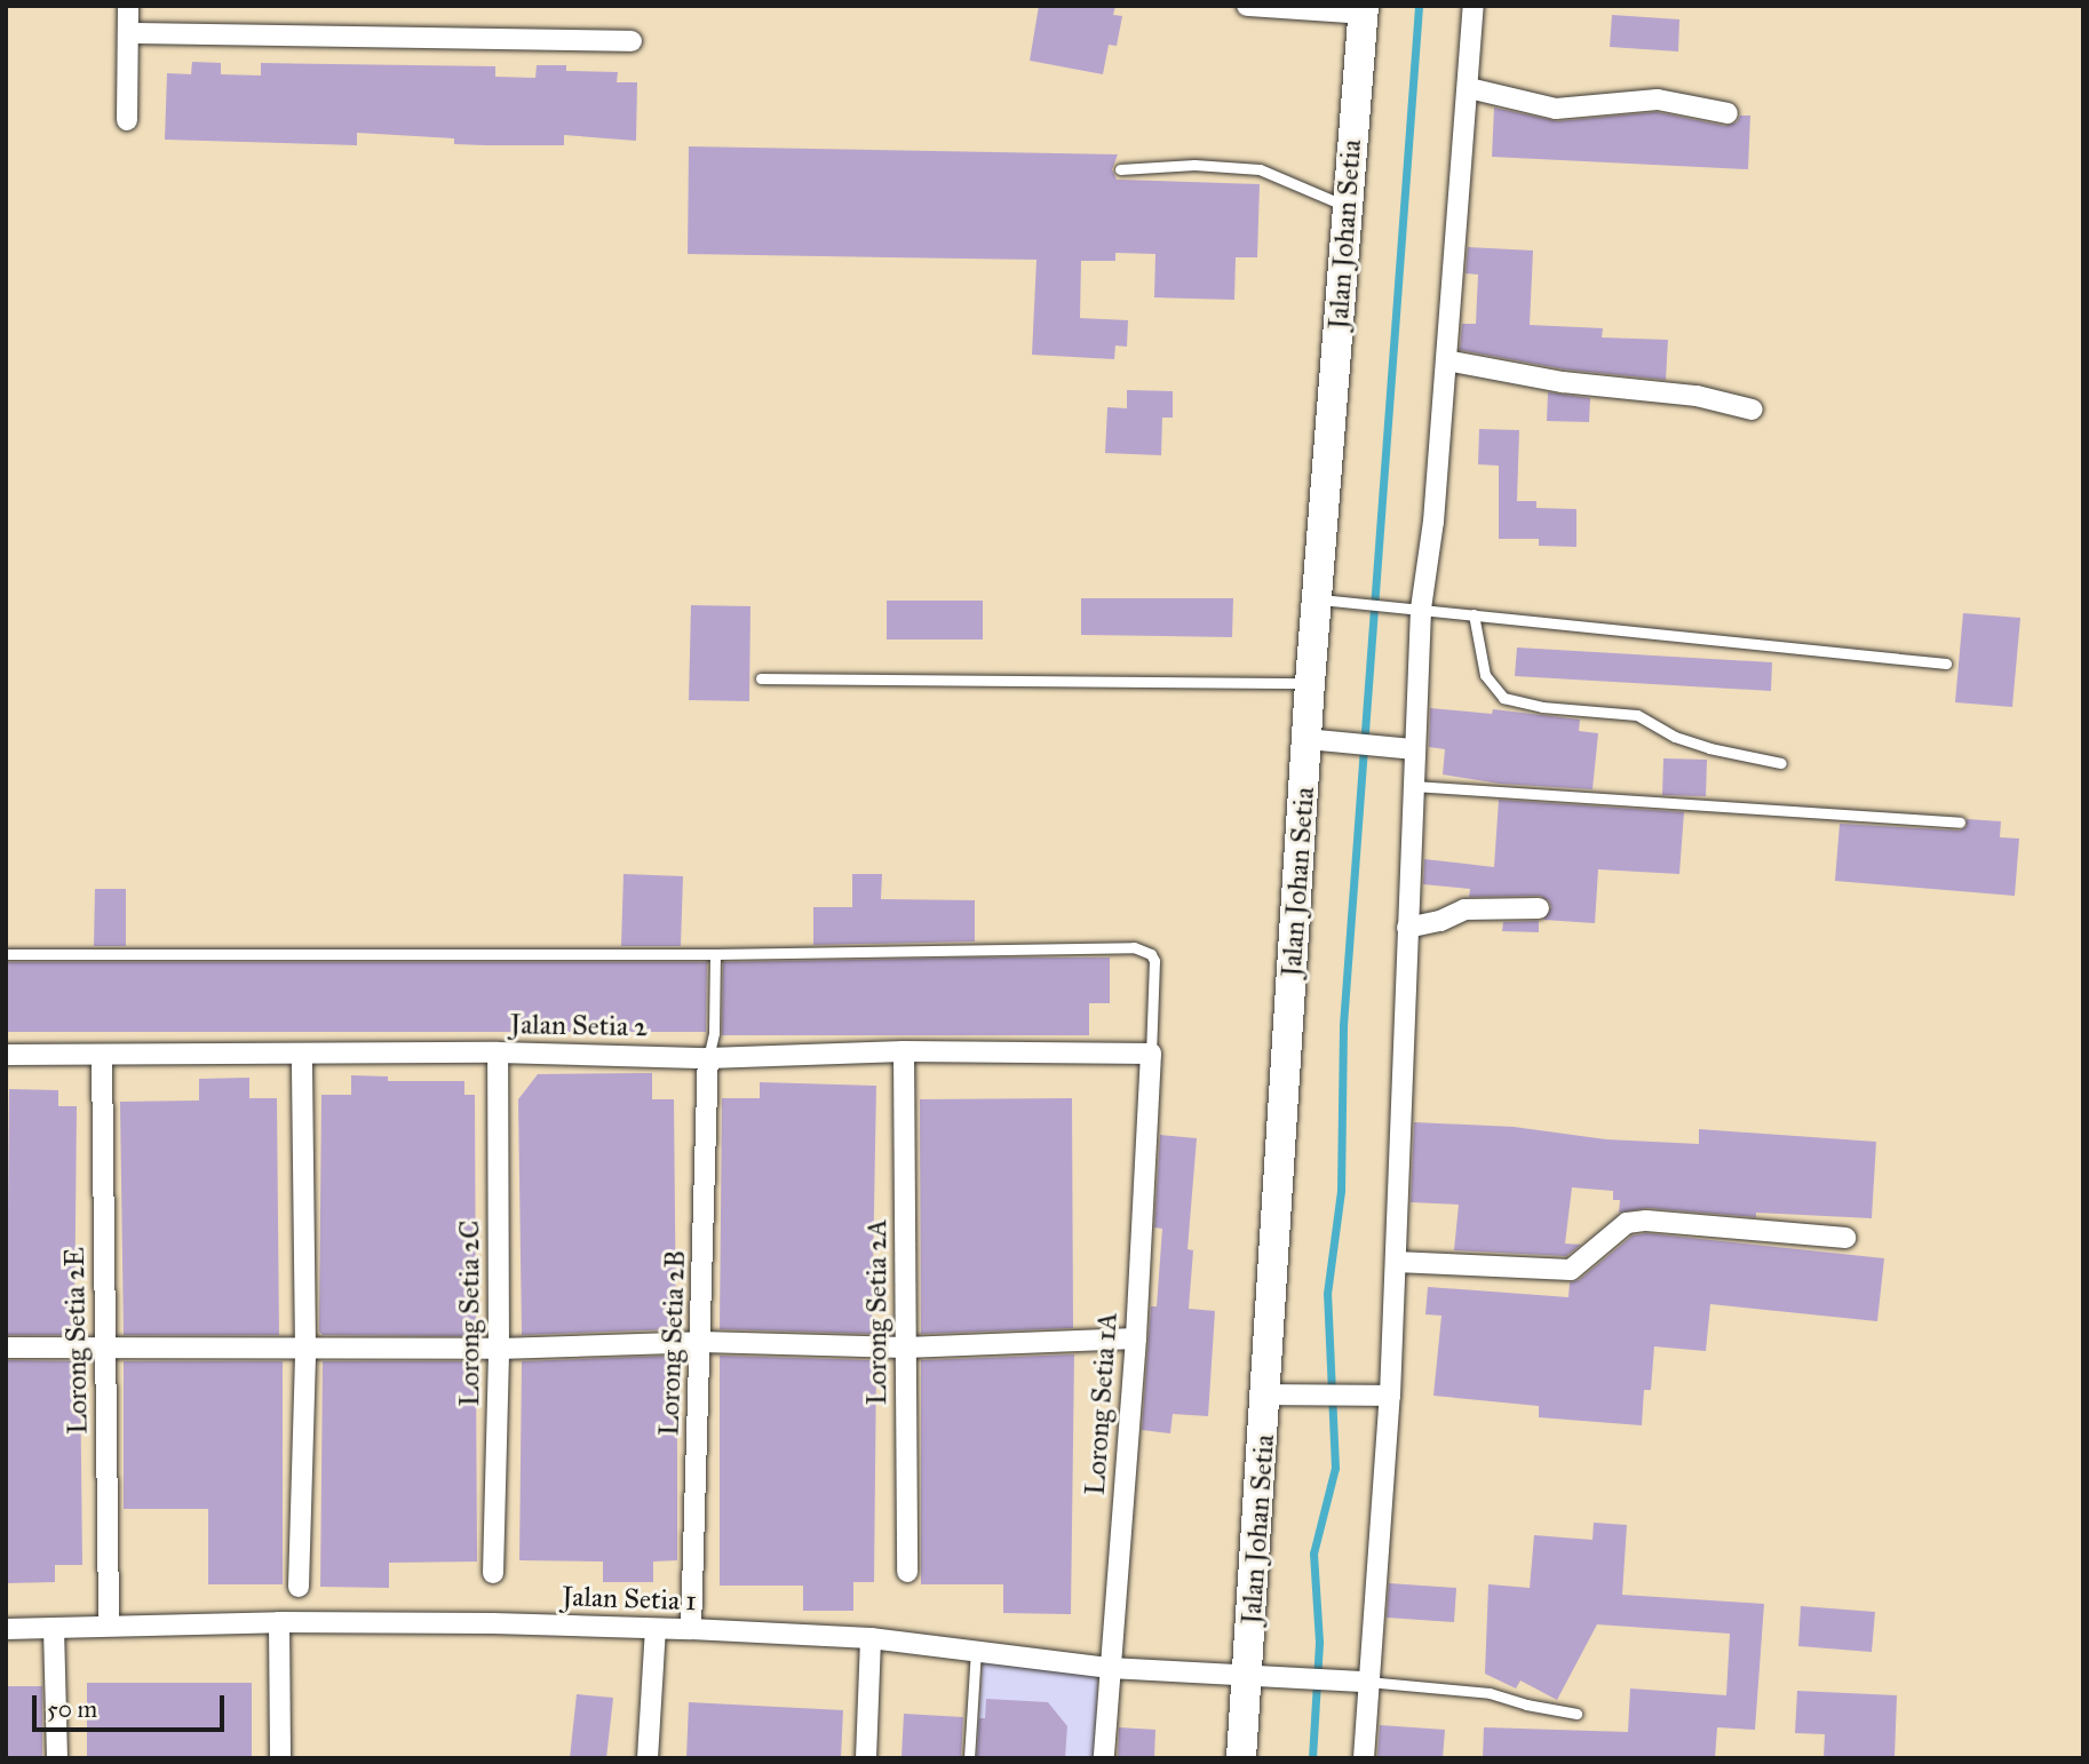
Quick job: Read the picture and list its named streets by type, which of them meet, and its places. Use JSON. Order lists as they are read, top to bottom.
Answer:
{
  "streets": {
    "main road": ["Jalan Johan Setia"],
    "street": [
      "Jalan Setia 2",
      "Lorong Setia 2A",
      "Lorong Setia 2C",
      "Lorong Setia 2E",
      "Lorong Setia 2B",
      "Lorong Setia 1A",
      "Jalan Setia 1"
    ]
  },
  "crossings": [
    ["Jalan Johan Setia", "Jalan Setia 1"],
    ["Jalan Setia 2", "Lorong Setia 2A"],
    ["Jalan Setia 2", "Lorong Setia 2C"],
    ["Jalan Setia 2", "Lorong Setia 2E"],
    ["Jalan Setia 2", "Lorong Setia 2B"],
    ["Jalan Setia 2", "Lorong Setia 1A"],
    ["Lorong Setia 2E", "Jalan Setia 1"],
    ["Lorong Setia 2B", "Jalan Setia 1"],
    ["Lorong Setia 1A", "Jalan Setia 1"]
  ],
  "scale_bar": "50 m"
}
